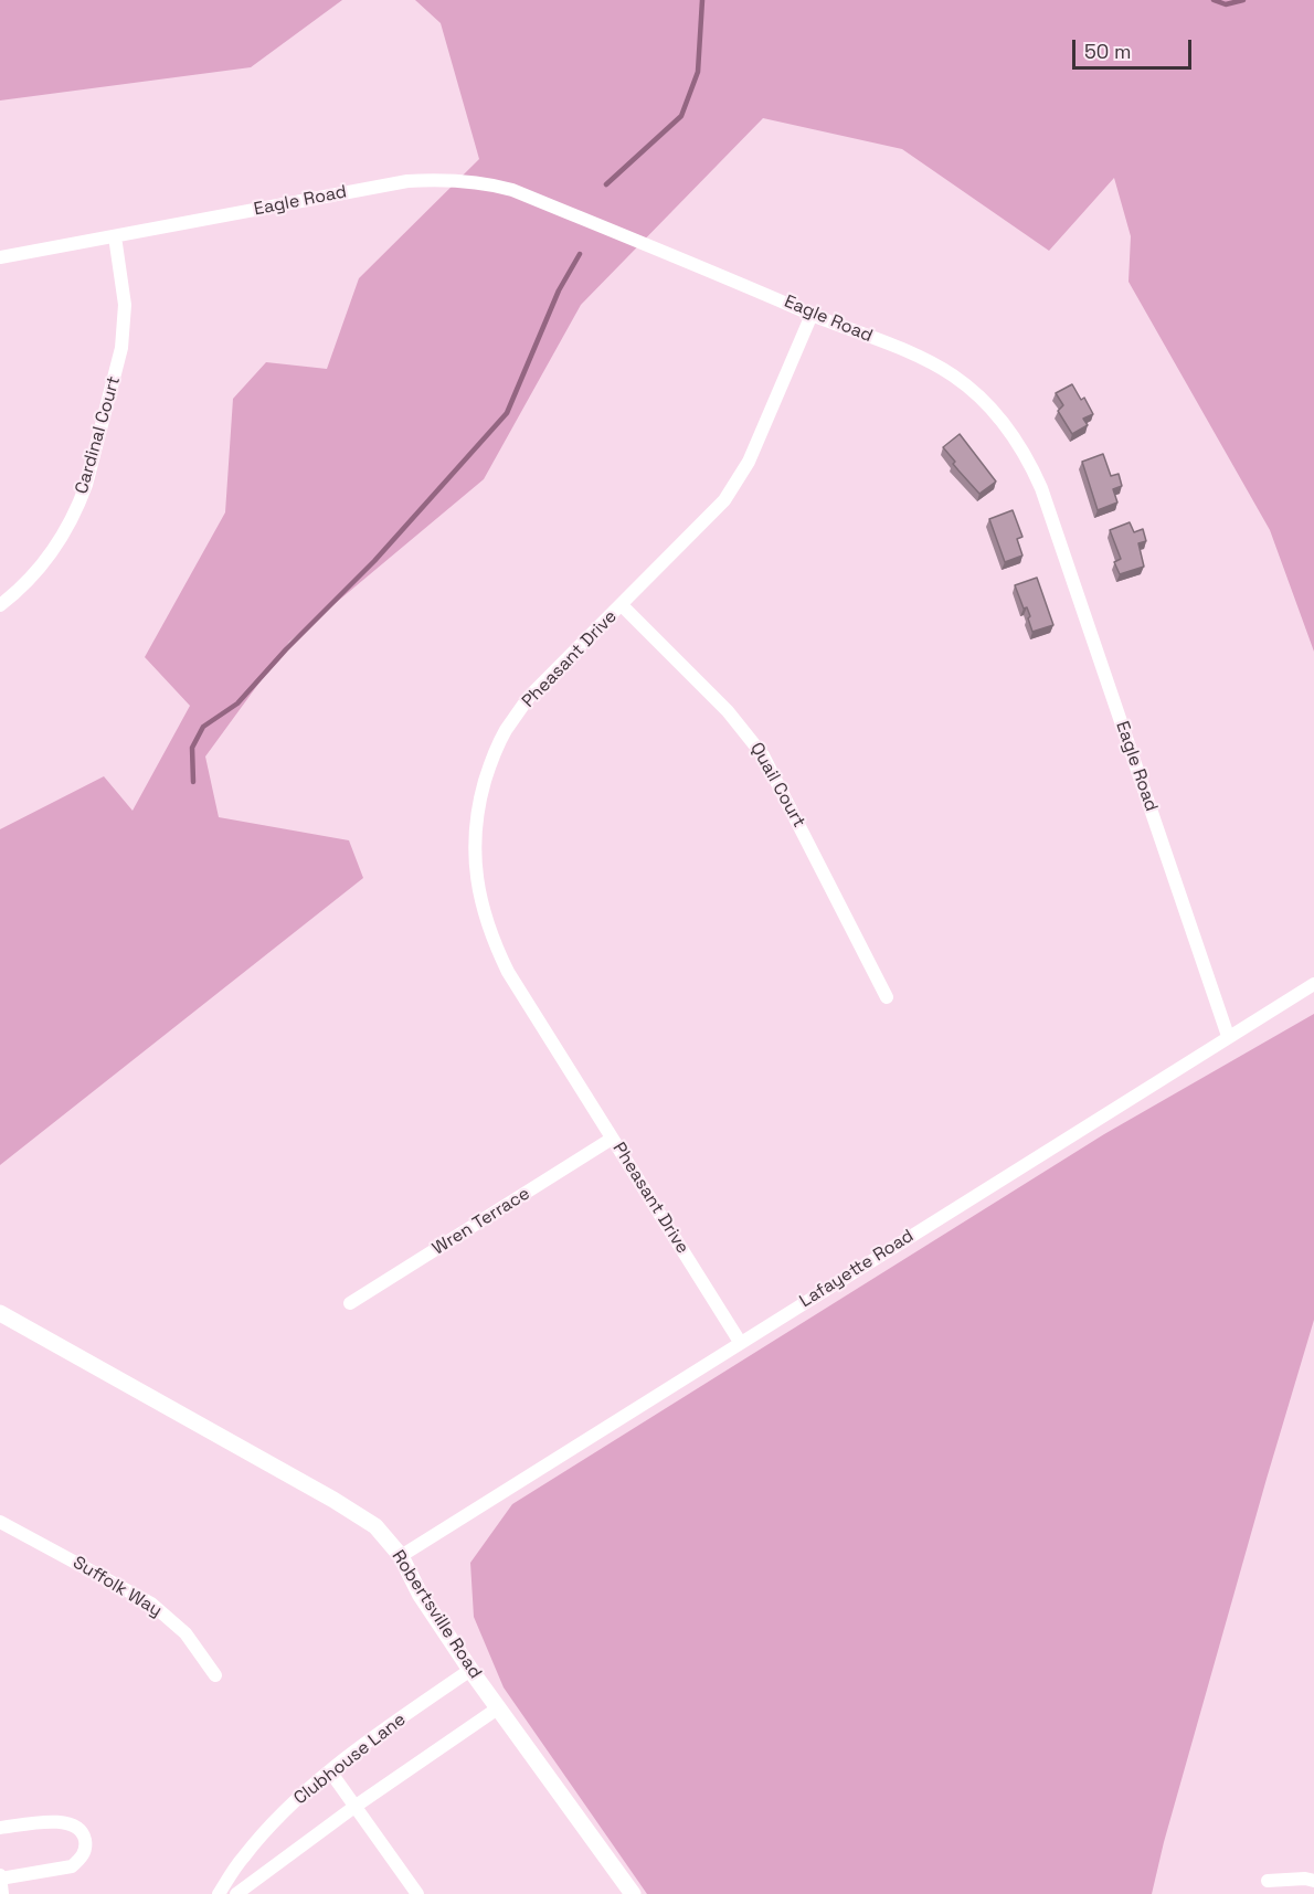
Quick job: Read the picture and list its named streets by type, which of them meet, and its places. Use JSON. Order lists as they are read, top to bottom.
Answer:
{
  "streets": {
    "street": [
      "Eagle Road",
      "Cardinal Court",
      "Pheasant Drive",
      "Quail Court",
      "Wren Terrace",
      "Lafayette Road",
      "Suffolk Way",
      "Robertsville Road",
      "Clubhouse Lane"
    ]
  },
  "crossings": [
    ["Eagle Road", "Cardinal Court"],
    ["Eagle Road", "Pheasant Drive"],
    ["Eagle Road", "Lafayette Road"],
    ["Pheasant Drive", "Quail Court"],
    ["Pheasant Drive", "Wren Terrace"],
    ["Pheasant Drive", "Lafayette Road"],
    ["Lafayette Road", "Robertsville Road"],
    ["Robertsville Road", "Clubhouse Lane"]
  ],
  "scale_bar": "50 m"
}
